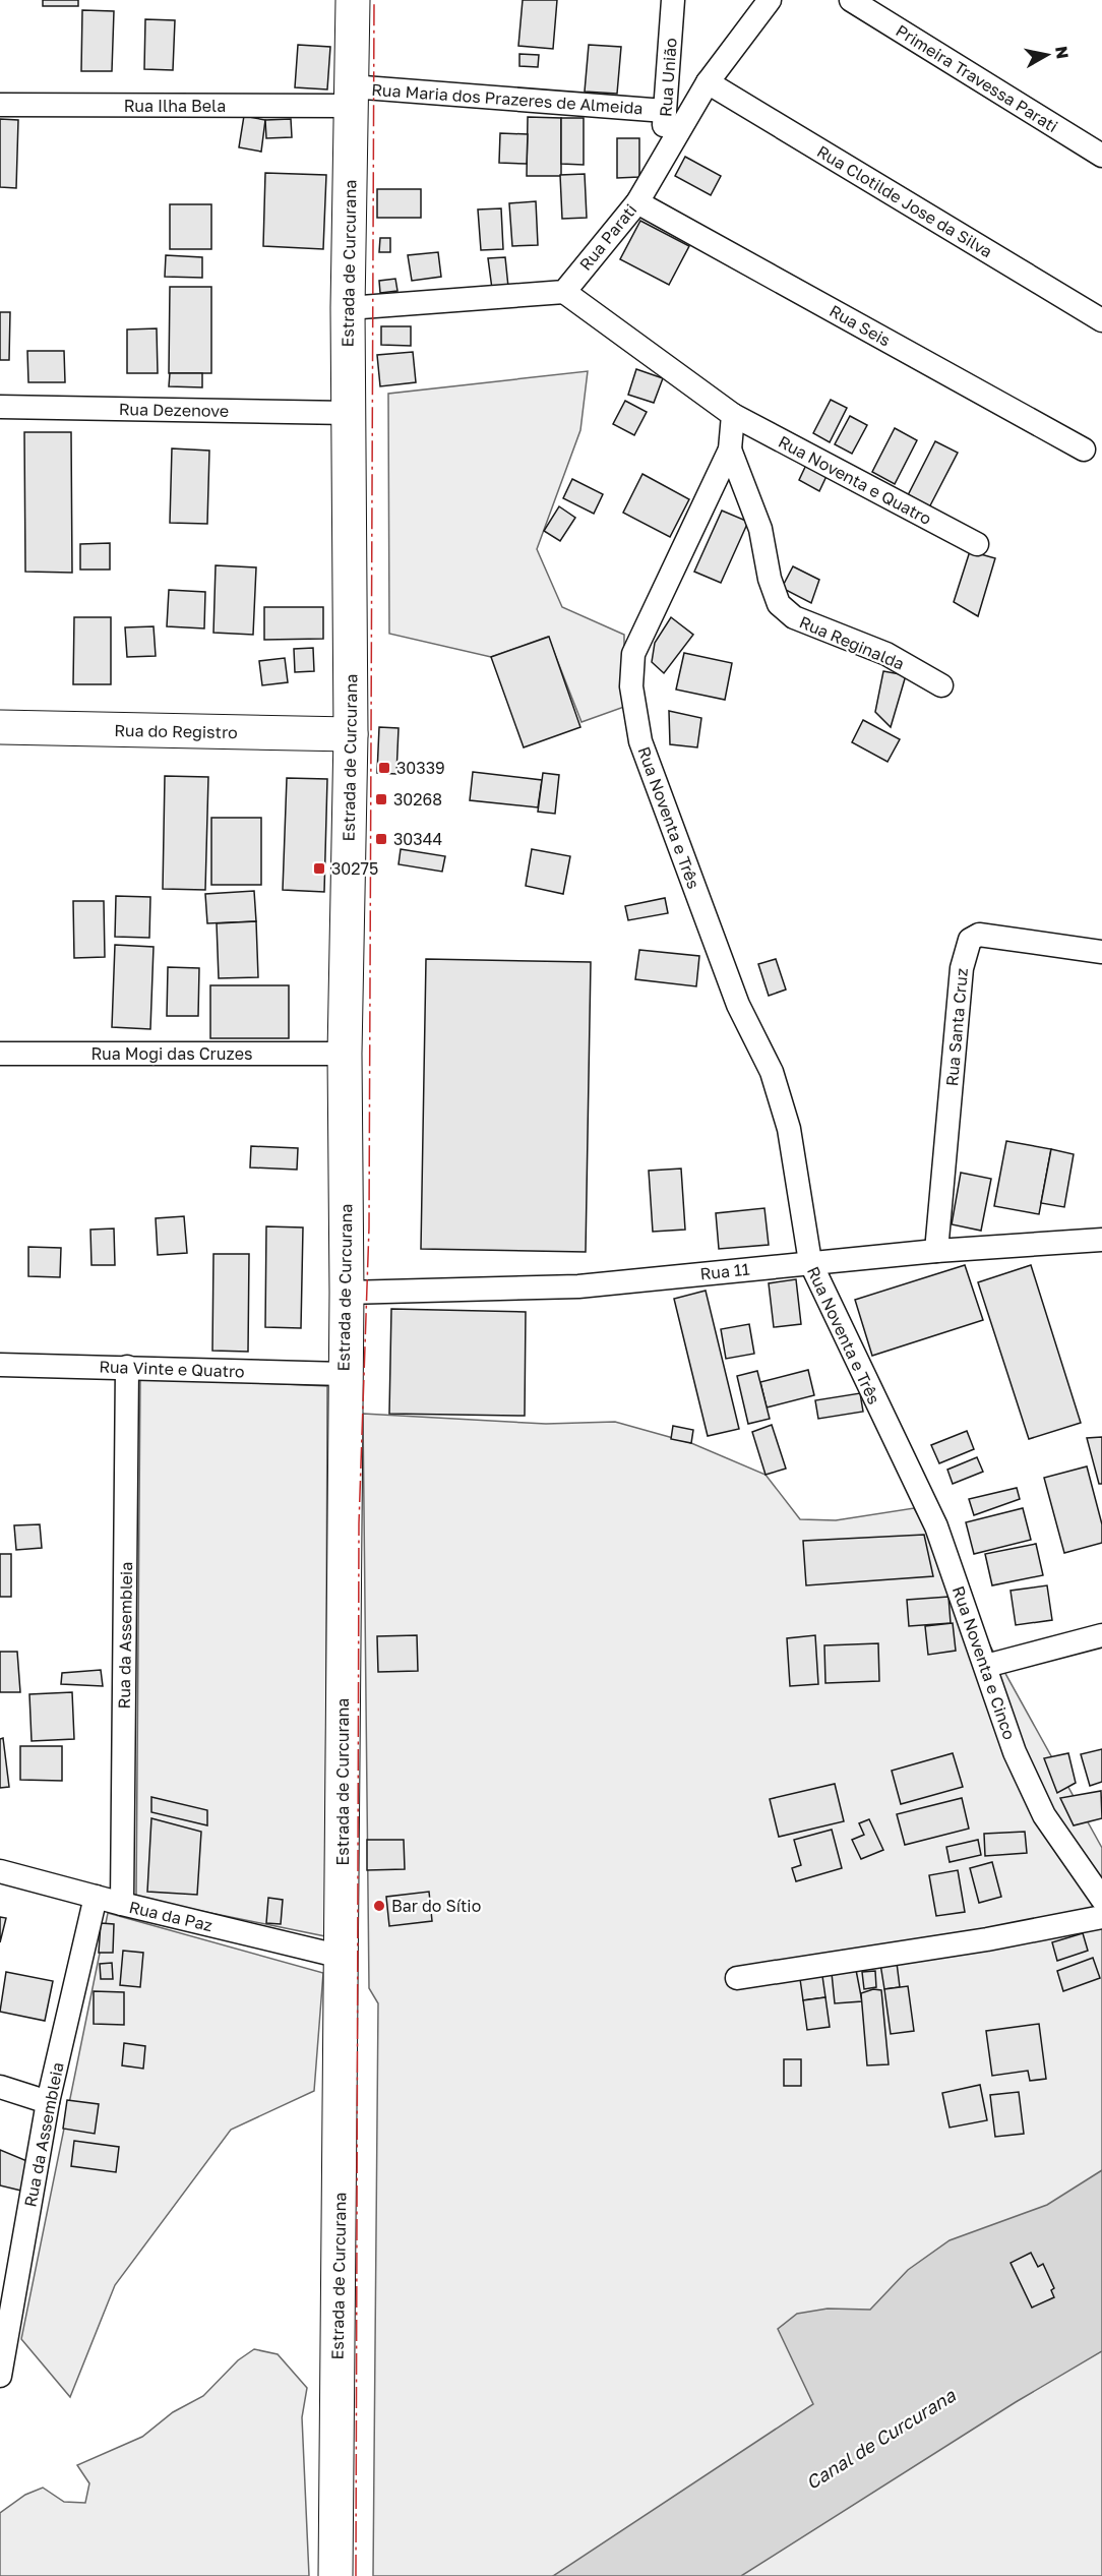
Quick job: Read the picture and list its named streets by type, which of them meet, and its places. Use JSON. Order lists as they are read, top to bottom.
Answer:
{
  "streets": {
    "main road": ["Estrada de Curcurana", "Rua do Registro"],
    "street": [
      "Rua União",
      "Primeira Travessa Parati",
      "Rua Maria dos Prazeres de Almeida",
      "Rua Ilha Bela",
      "Rua Clotilde Jose da Silva",
      "Rua Parati",
      "Rua Seis",
      "Rua Dezenove",
      "Rua Noventa e Quatro",
      "Rua Reginalda",
      "Rua Noventa e Três",
      "Rua Santa Cruz",
      "Rua Mogi das Cruzes",
      "Rua 11",
      "Rua Vinte e Quatro",
      "Rua da Assembleia",
      "Rua Noventa e Cinco",
      "Rua da Paz"
    ]
  },
  "crossings": [
    ["Rua União", "Rua Maria dos Prazeres de Almeida"],
    ["Rua União", "Rua Parati"],
    ["Rua Maria dos Prazeres de Almeida", "Rua Ilha Bela"],
    ["Rua Maria dos Prazeres de Almeida", "Estrada de Curcurana"],
    ["Rua Ilha Bela", "Estrada de Curcurana"],
    ["Rua Clotilde Jose da Silva", "Rua Parati"],
    ["Rua Parati", "Rua Seis"],
    ["Estrada de Curcurana", "Rua Dezenove"],
    ["Estrada de Curcurana", "Rua do Registro"],
    ["Estrada de Curcurana", "Rua Mogi das Cruzes"],
    ["Estrada de Curcurana", "Rua 11"],
    ["Estrada de Curcurana", "Rua Vinte e Quatro"],
    ["Estrada de Curcurana", "Rua da Paz"],
    ["Rua Noventa e Quatro", "Rua Noventa e Três"],
    ["Rua Reginalda", "Rua Noventa e Três"],
    ["Rua Noventa e Três", "Rua 11"],
    ["Rua Noventa e Três", "Rua Noventa e Cinco"],
    ["Rua Santa Cruz", "Rua 11"],
    ["Rua Vinte e Quatro", "Rua da Assembleia"],
    ["Rua da Assembleia", "Rua da Paz"]
  ],
  "water": ["Canal de Curcurana"],
  "places": {
    "transit": [
      "30339",
      "30268",
      "30344",
      "30275"
    ],
    "other": ["Bar do Sítio"]
  },
  "north": "right"
}
